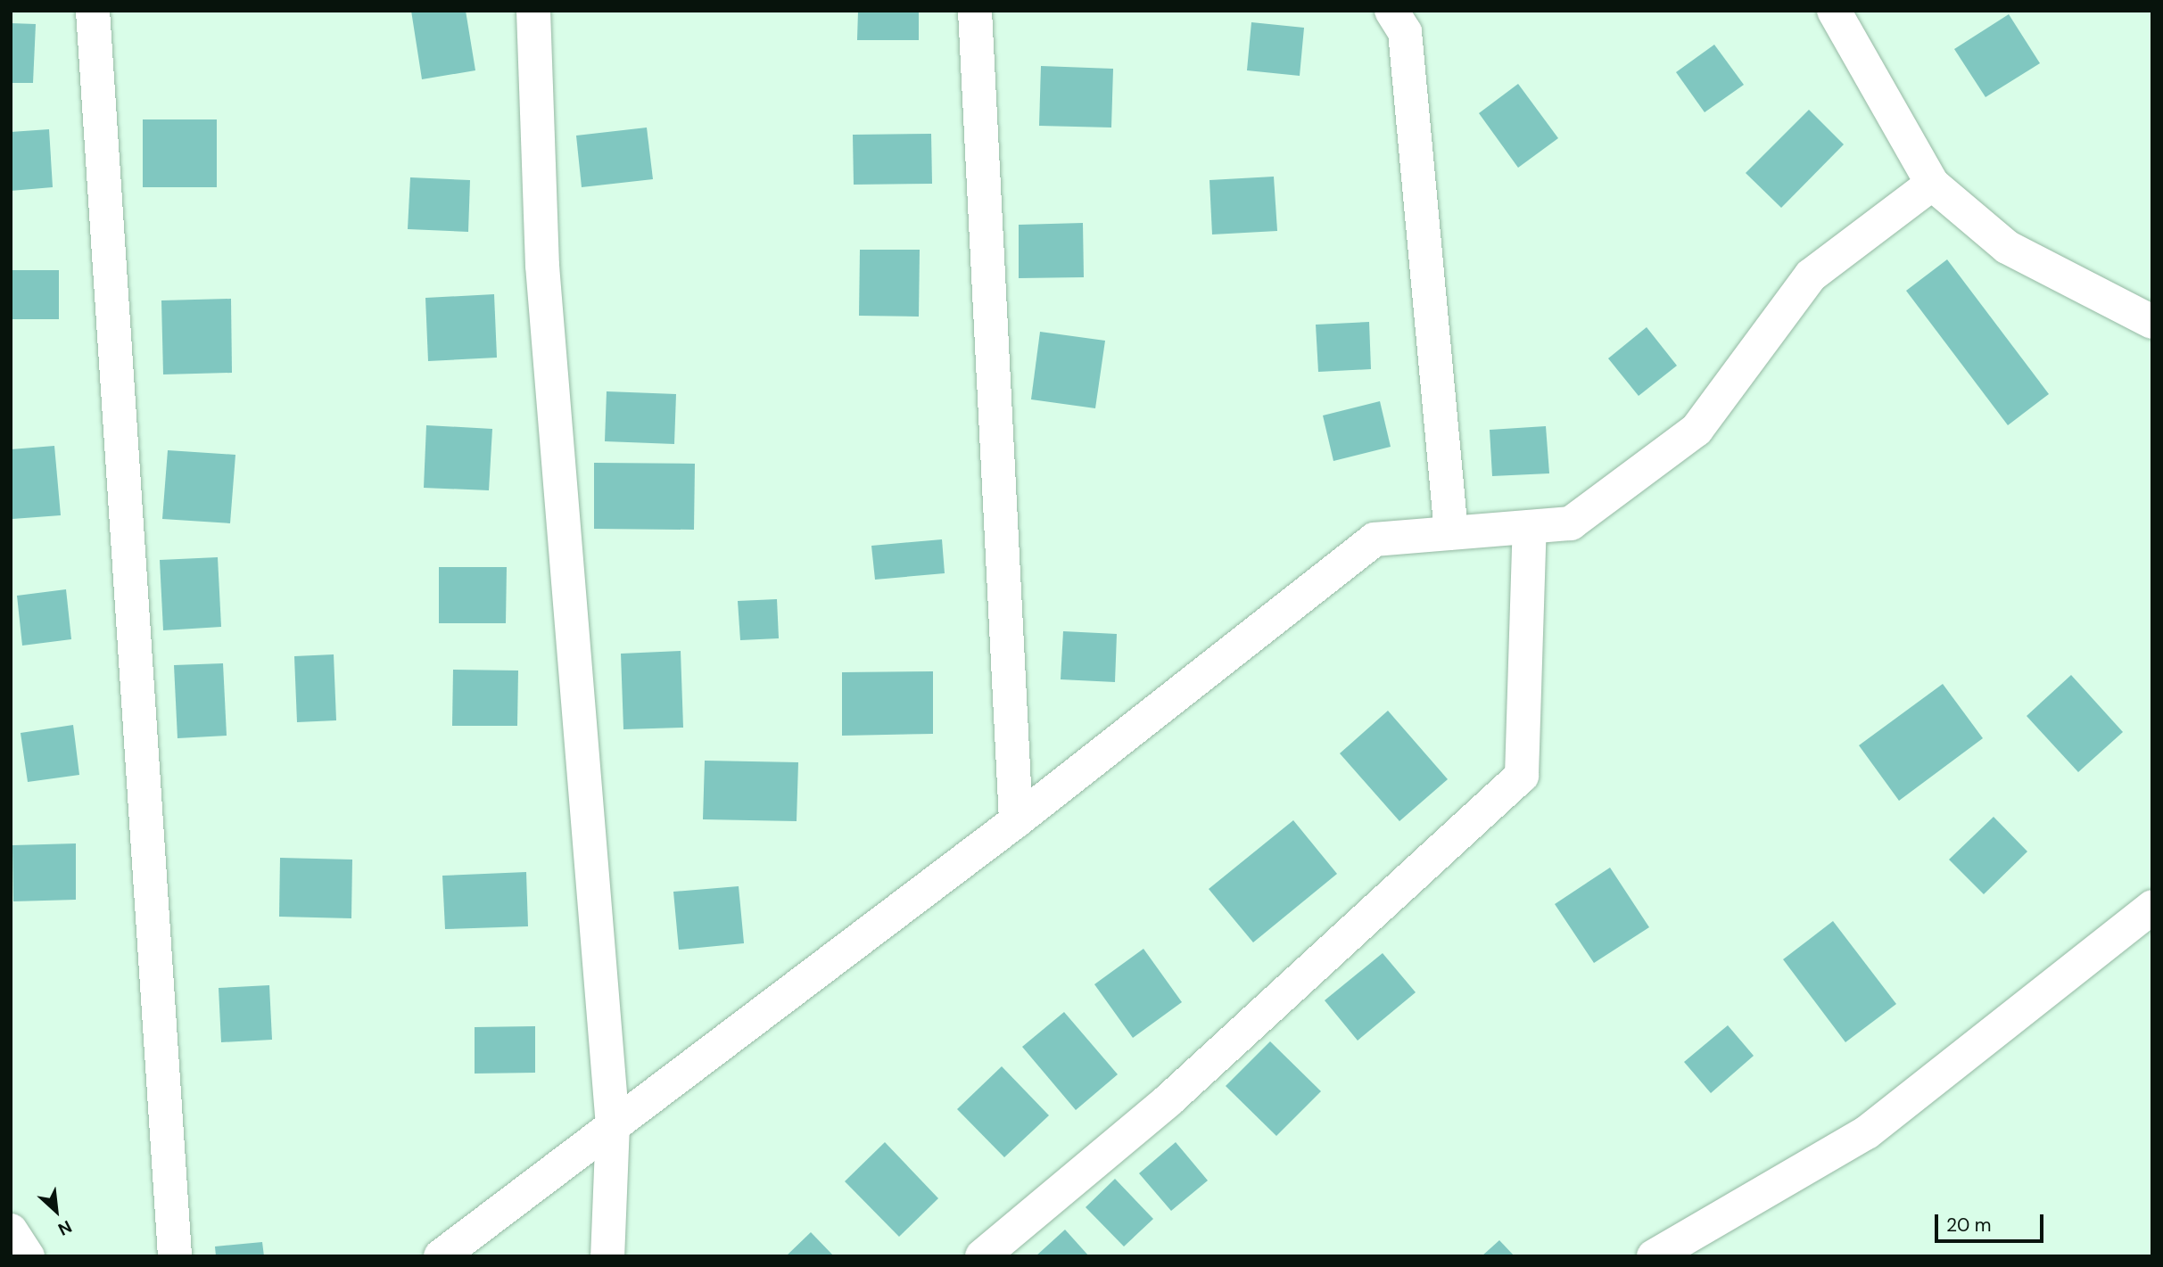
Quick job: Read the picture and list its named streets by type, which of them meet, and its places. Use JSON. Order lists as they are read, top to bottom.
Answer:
{
  "scale_bar": "20 m",
  "north": "bottom right"
}
